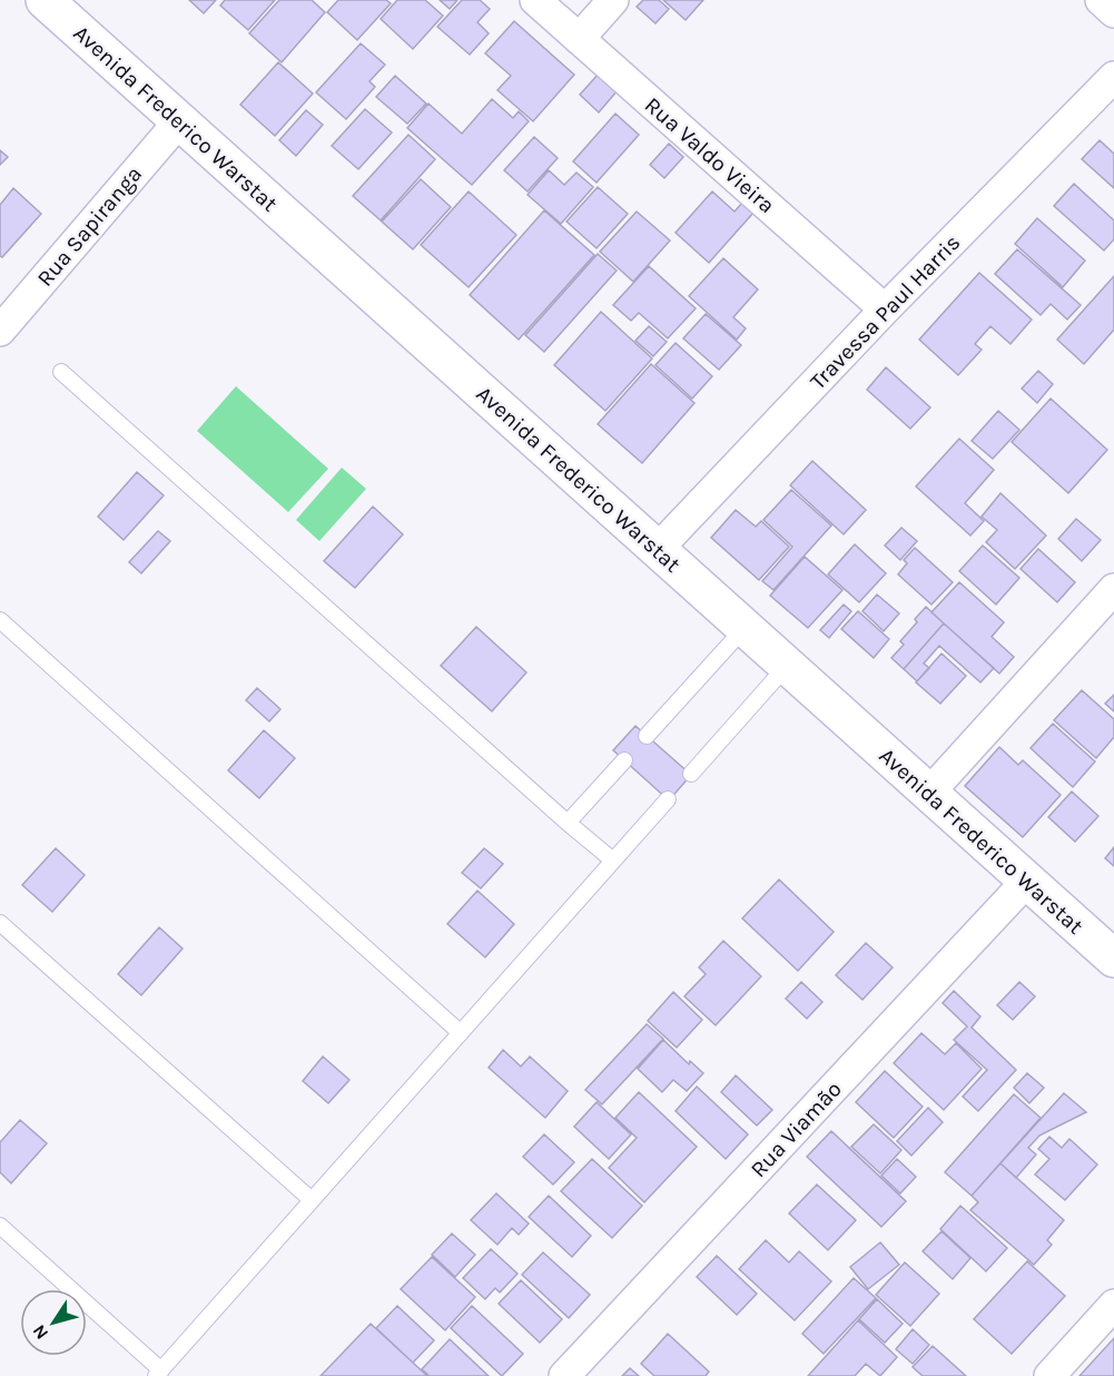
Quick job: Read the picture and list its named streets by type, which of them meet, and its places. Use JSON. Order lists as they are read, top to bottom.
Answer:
{
  "streets": {
    "street": [
      "Avenida Frederico Warstat",
      "Rua Valdo Vieira",
      "Rua Sapiranga",
      "Travessa Paul Harris",
      "Rua Viamão"
    ]
  },
  "crossings": [
    ["Avenida Frederico Warstat", "Rua Sapiranga"],
    ["Avenida Frederico Warstat", "Travessa Paul Harris"],
    ["Avenida Frederico Warstat", "Rua Viamão"],
    ["Rua Valdo Vieira", "Travessa Paul Harris"]
  ],
  "north": "bottom left"
}
